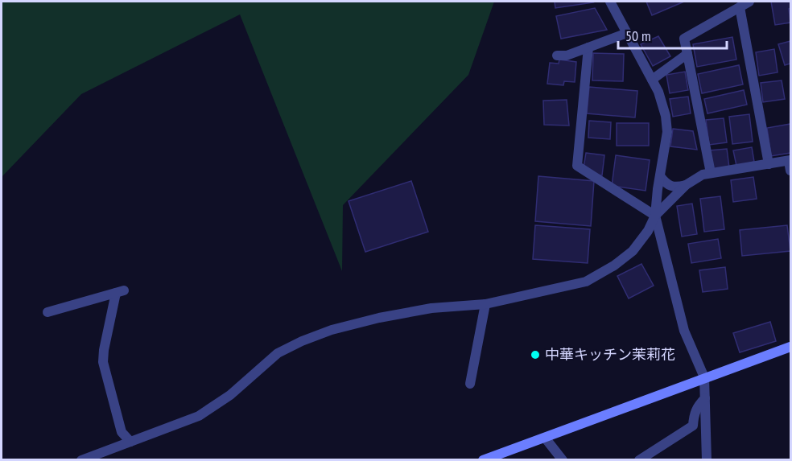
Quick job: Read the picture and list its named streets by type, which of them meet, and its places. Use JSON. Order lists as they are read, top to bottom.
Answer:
{
  "places": ["中華キッチン茉莉花"],
  "scale_bar": "50 m"
}
